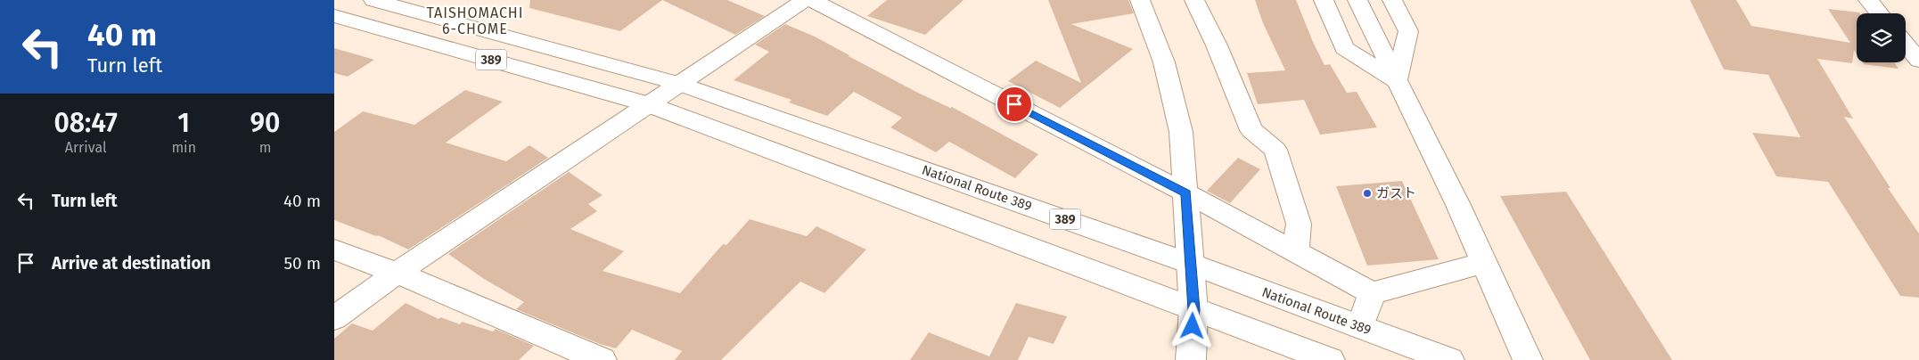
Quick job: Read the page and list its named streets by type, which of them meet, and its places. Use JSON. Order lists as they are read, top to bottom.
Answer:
{
  "streets": {
    "main road": ["389", "National Route 389"]
  },
  "crossings": [
    ["389", "National Route 389"]
  ],
  "districts": ["TAISHOMACHI 6-CHOME"],
  "places": ["ガスト"],
  "page": {
    "turn": ["40 m", "Turn left"],
    "eta": [
      "08:47",
      "Arrival",
      "1",
      "min",
      "90",
      "m"
    ],
    "list": [
      {
        "name": "Turn left",
        "value": "40 m"
      },
      {
        "name": "Arrive at destination",
        "value": "50 m"
      }
    ]
  }
}
